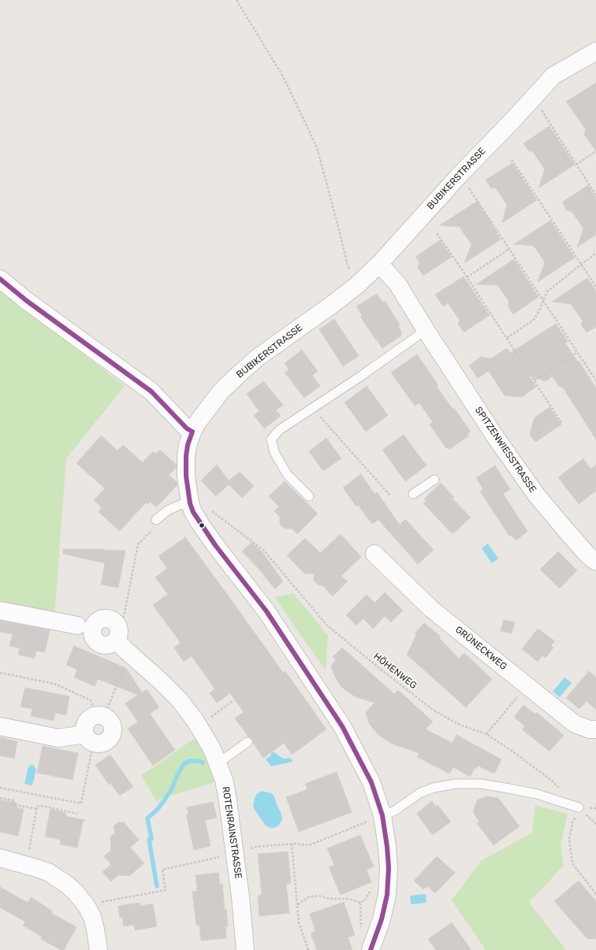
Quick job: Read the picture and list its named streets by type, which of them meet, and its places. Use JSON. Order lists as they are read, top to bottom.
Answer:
{
  "streets": {
    "street": [
      "BUBIKERSTRASSE",
      "SPITZENWIESSTRASSE",
      "GRÜNECKWEG",
      "ROTENRAINSTRASSE"
    ],
    "path": ["HÖHENWEG"]
  },
  "crossings": [
    ["BUBIKERSTRASSE", "SPITZENWIESSTRASSE"]
  ]
}
